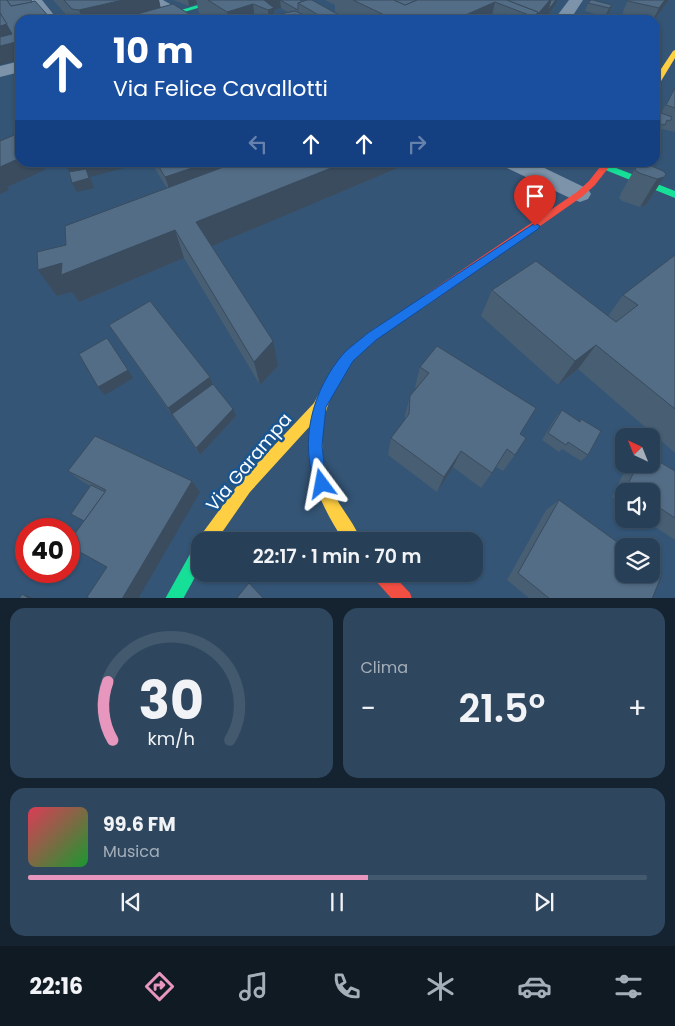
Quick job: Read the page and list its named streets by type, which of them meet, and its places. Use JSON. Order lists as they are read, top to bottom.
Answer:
{
  "streets": {
    "street": ["Via Garampa"]
  },
  "north": "top left",
  "page": {
    "turn": ["10 m", "Via Felice Cavallotti"],
    "limit": "40",
    "trip": "22:17 · 1 min · 70 m",
    "tile": "Clima",
    "heat": ["−", "21.5°", "+"],
    "song": ["99.6 FM", "Musica"],
    "tabs": "22:16",
    "gauge": ["30", "km/h"]
  }
}
